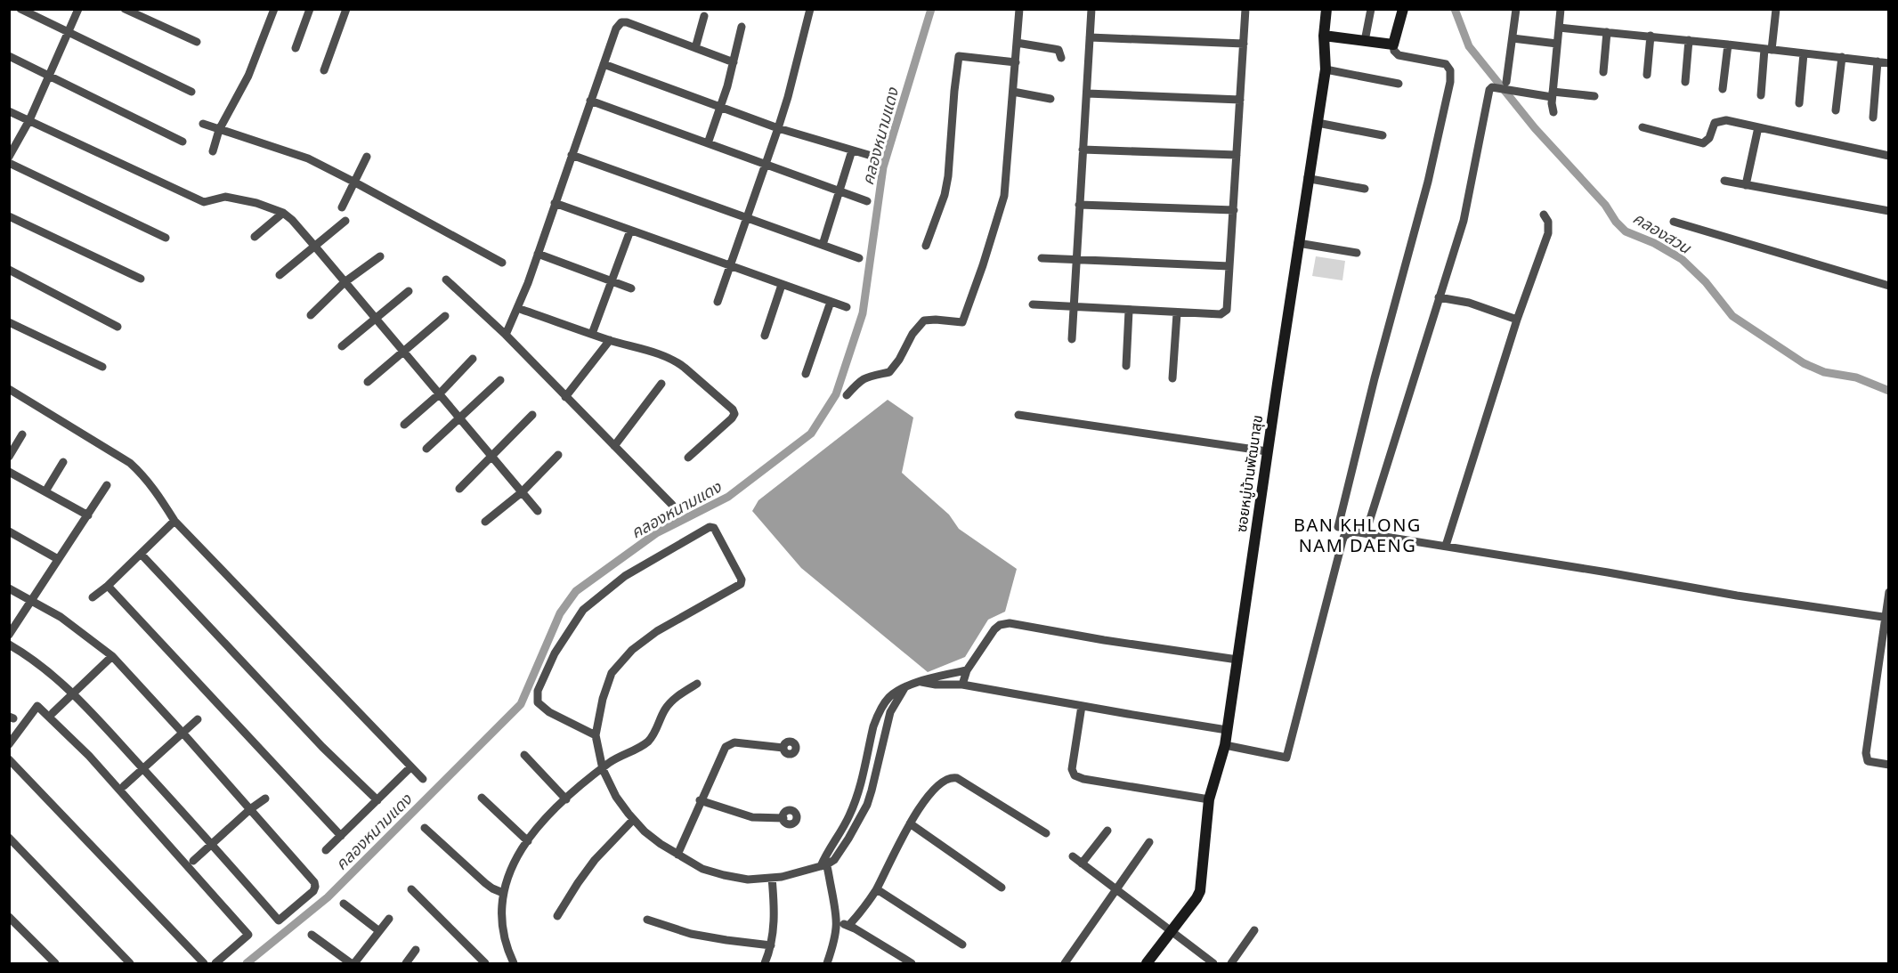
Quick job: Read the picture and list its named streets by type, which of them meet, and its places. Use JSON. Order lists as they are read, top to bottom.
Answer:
{
  "streets": {
    "street": ["ซอยหมู่บ้านพัฒนาสุข"]
  },
  "districts": ["BAN KHLONG NAM DAENG"],
  "water": ["คลองหนามแดง", "คลองสวน"]
}
